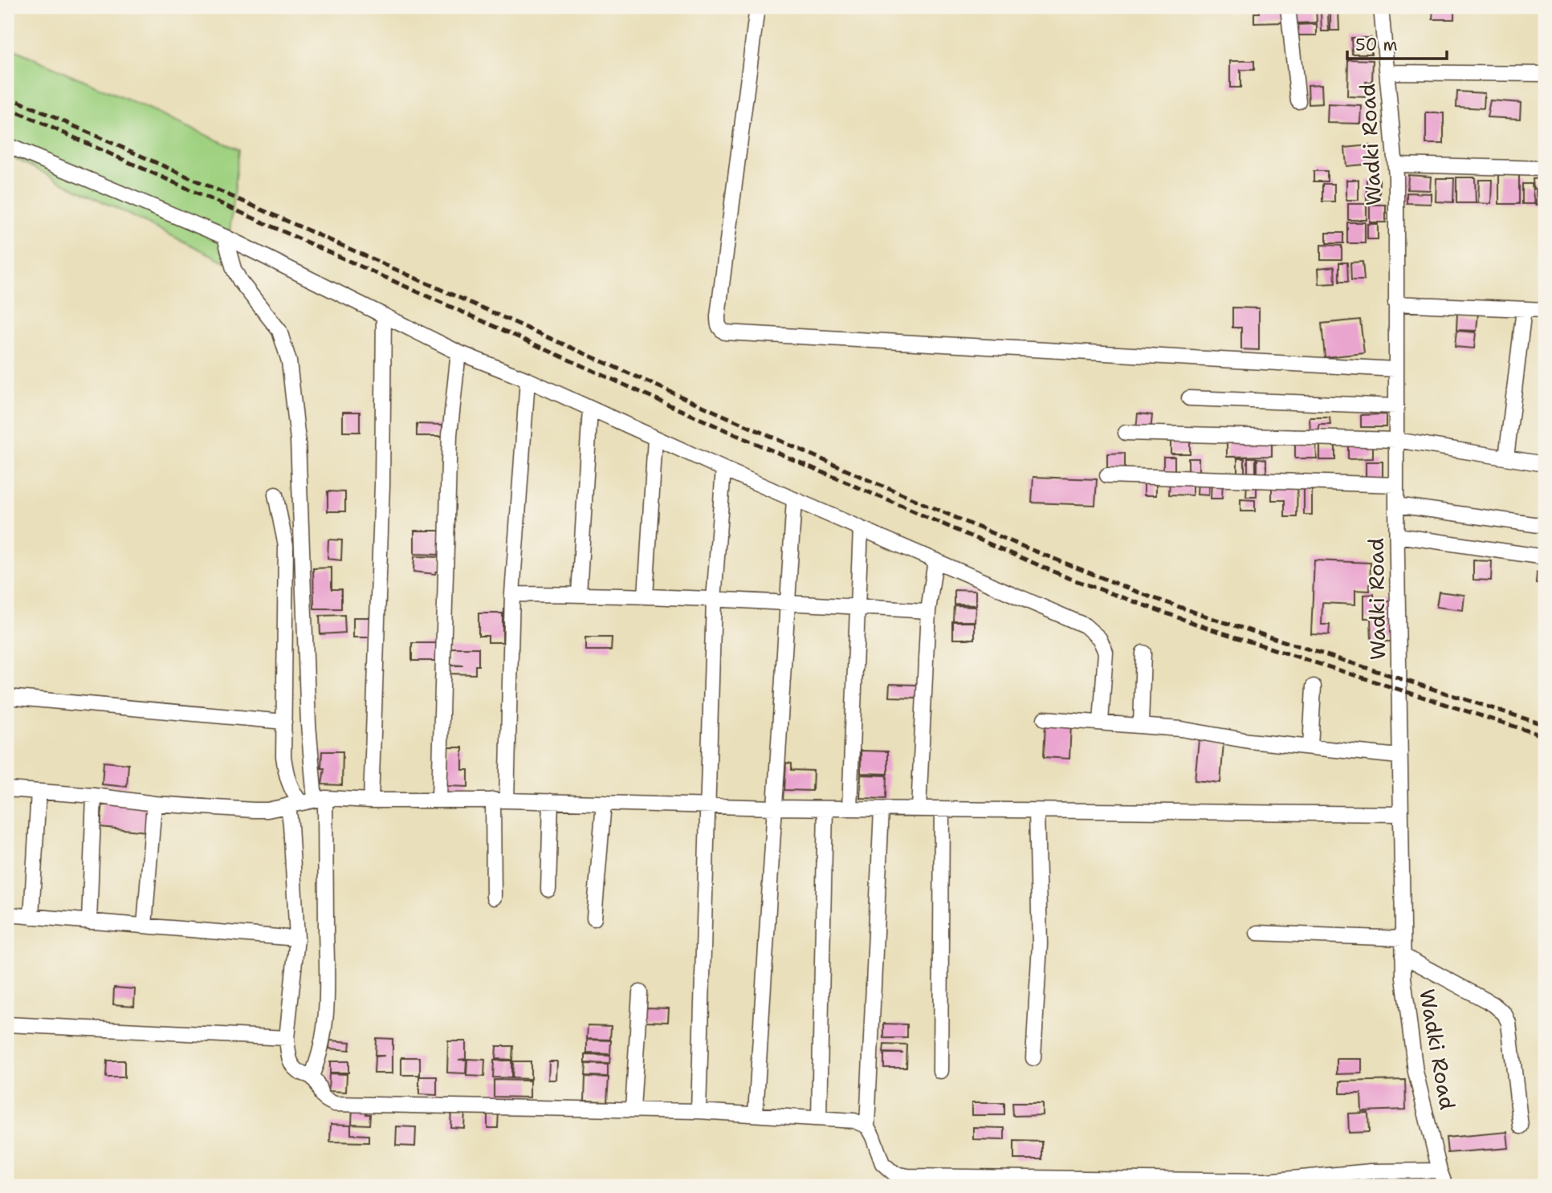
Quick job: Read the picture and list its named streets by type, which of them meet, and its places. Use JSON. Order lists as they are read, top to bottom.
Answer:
{
  "streets": {
    "street": ["Wadki Road"]
  },
  "scale_bar": "50 m"
}
